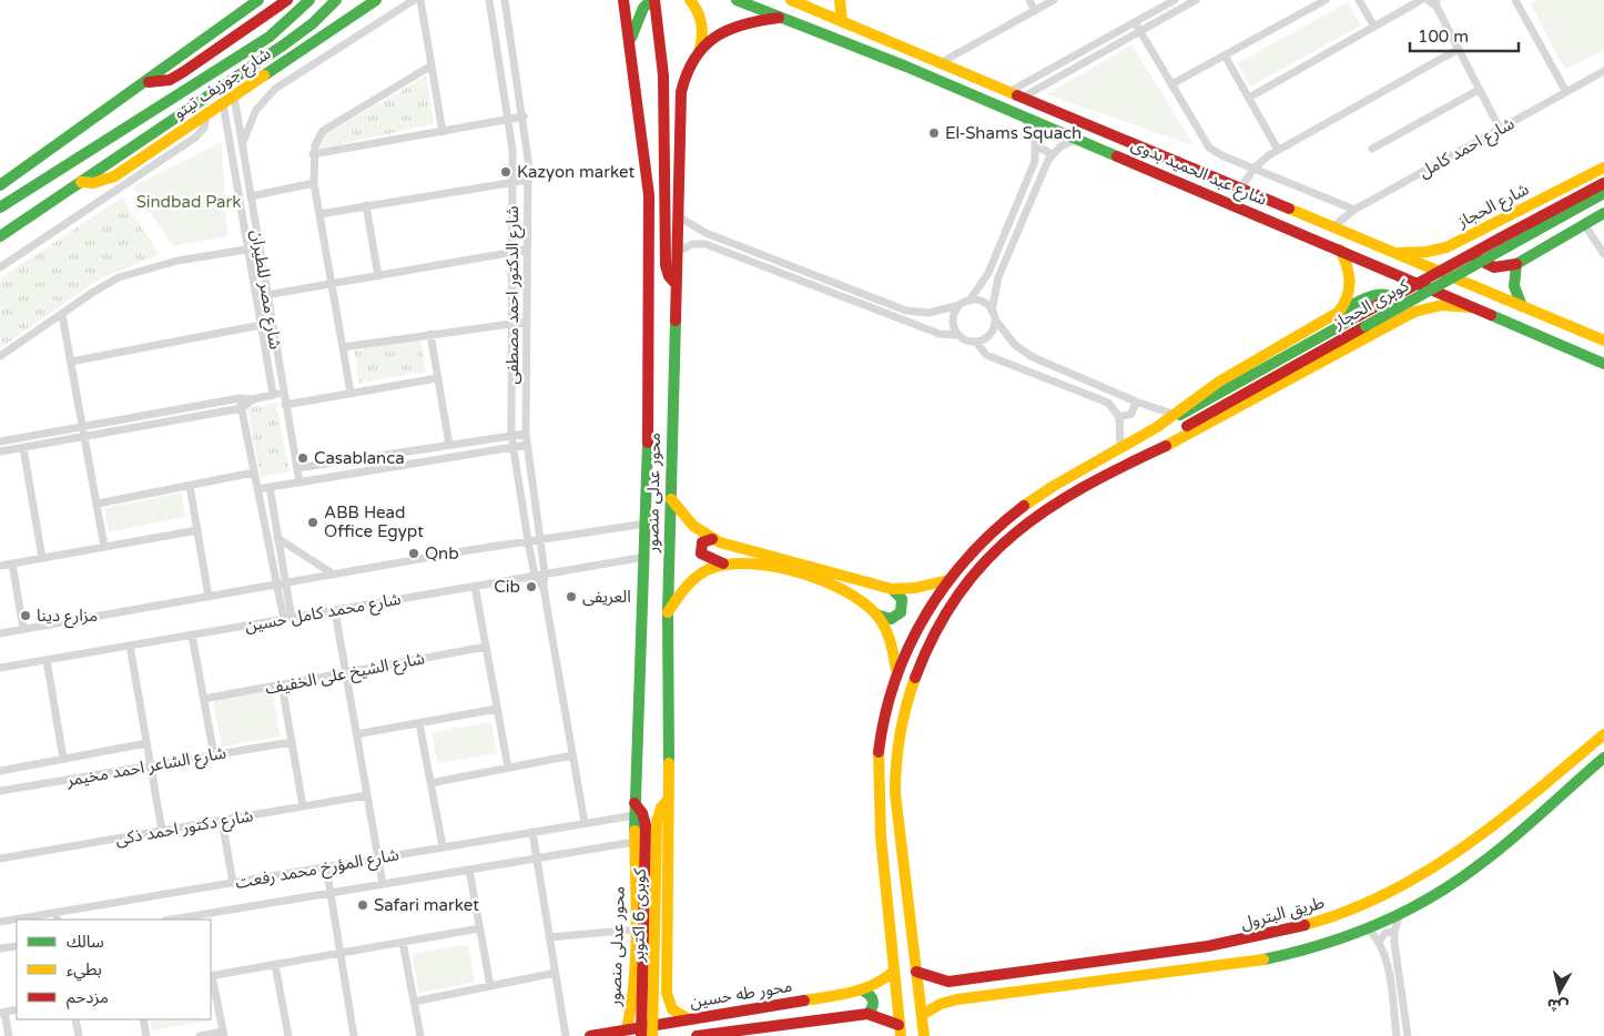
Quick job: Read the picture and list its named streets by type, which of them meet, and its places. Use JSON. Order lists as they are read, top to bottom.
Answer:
{
  "streets": {
    "main road": [
      "شارع جوزيف تيتو",
      "شارع عبد الحميد بدوى",
      "شارع الحجاز",
      "كوبرى الحجاز",
      "محور عدلى منصور",
      "طريق البترول",
      "كوبرى 6 اكتوبر",
      "محور طه حسين"
    ],
    "street": [
      "شارع احمد كامل",
      "شارع مصر للطيران",
      "شارع الدكتور احمد مصطفى",
      "شارع محمد كامل حسين",
      "شارع الشيخ على الخفيف",
      "شارع الشاعر احمد مخيمر",
      "شارع دكتور احمد ذكى",
      "شارع المؤرخ محمد رفعت"
    ]
  },
  "crossings": [
    ["شارع جوزيف تيتو", "شارع مصر للطيران"],
    ["شارع احمد كامل", "شارع عبد الحميد بدوى"],
    ["شارع عبد الحميد بدوى", "شارع الحجاز"],
    ["شارع عبد الحميد بدوى", "محور عدلى منصور"],
    ["شارع الدكتور احمد مصطفى", "شارع محمد كامل حسين"],
    ["شارع الدكتور احمد مصطفى", "شارع المؤرخ محمد رفعت"],
    ["محور عدلى منصور", "شارع محمد كامل حسين"],
    ["محور عدلى منصور", "شارع المؤرخ محمد رفعت"],
    ["محور عدلى منصور", "كوبرى 6 اكتوبر"],
    ["محور عدلى منصور", "محور طه حسين"]
  ],
  "parks": ["Sindbad Park"],
  "places": [
    "El-Shams Squach",
    "Kazyon market",
    "Casablanca",
    "ABB Head Office Egypt",
    "Qnb",
    "Cib",
    "العريفى",
    "مزارع دينا",
    "Safari market"
  ],
  "legend": ["سالك", "بطيء", "مزدحم"],
  "scale_bar": "100 m",
  "north": "bottom"
}
